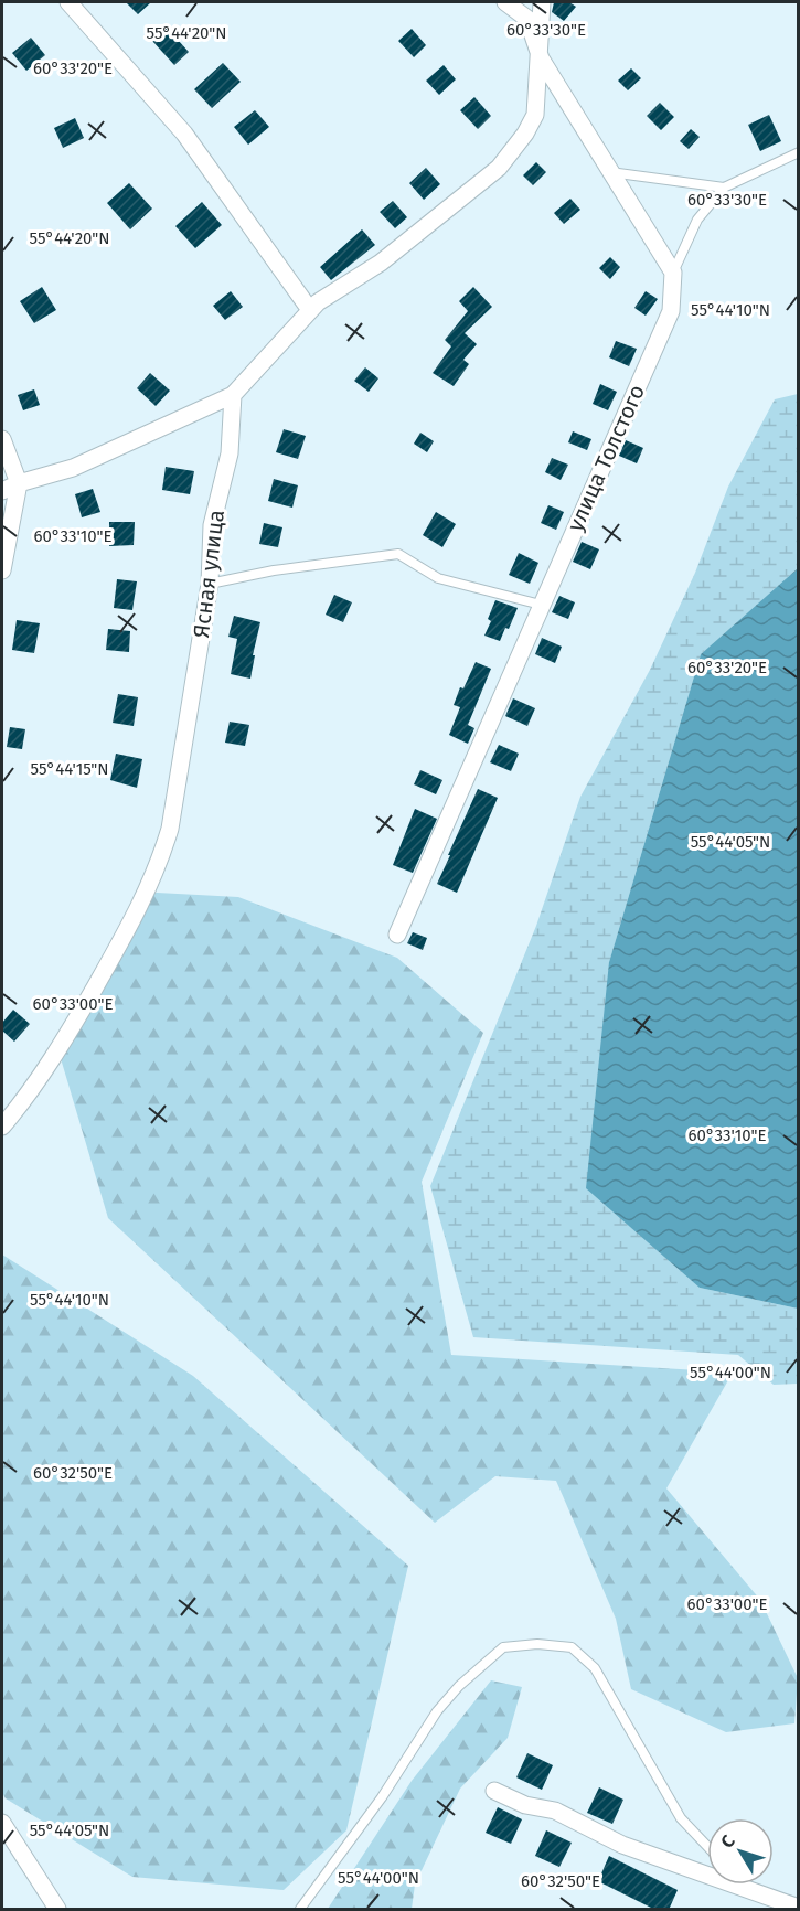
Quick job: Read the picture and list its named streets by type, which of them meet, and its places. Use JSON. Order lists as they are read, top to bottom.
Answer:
{
  "streets": {
    "street": ["улица Толстого", "Ясная улица"]
  },
  "north": "top left",
  "coordinates": [
    "60°33'30\"E",
    "55°44'20\"N",
    "60°33'20\"E",
    "55°44'10\"N",
    "60°33'10\"E",
    "55°44'15\"N",
    "55°44'05\"N",
    "60°33'00\"E",
    "55°44'00\"N",
    "60°32'50\"E"
  ]
}
